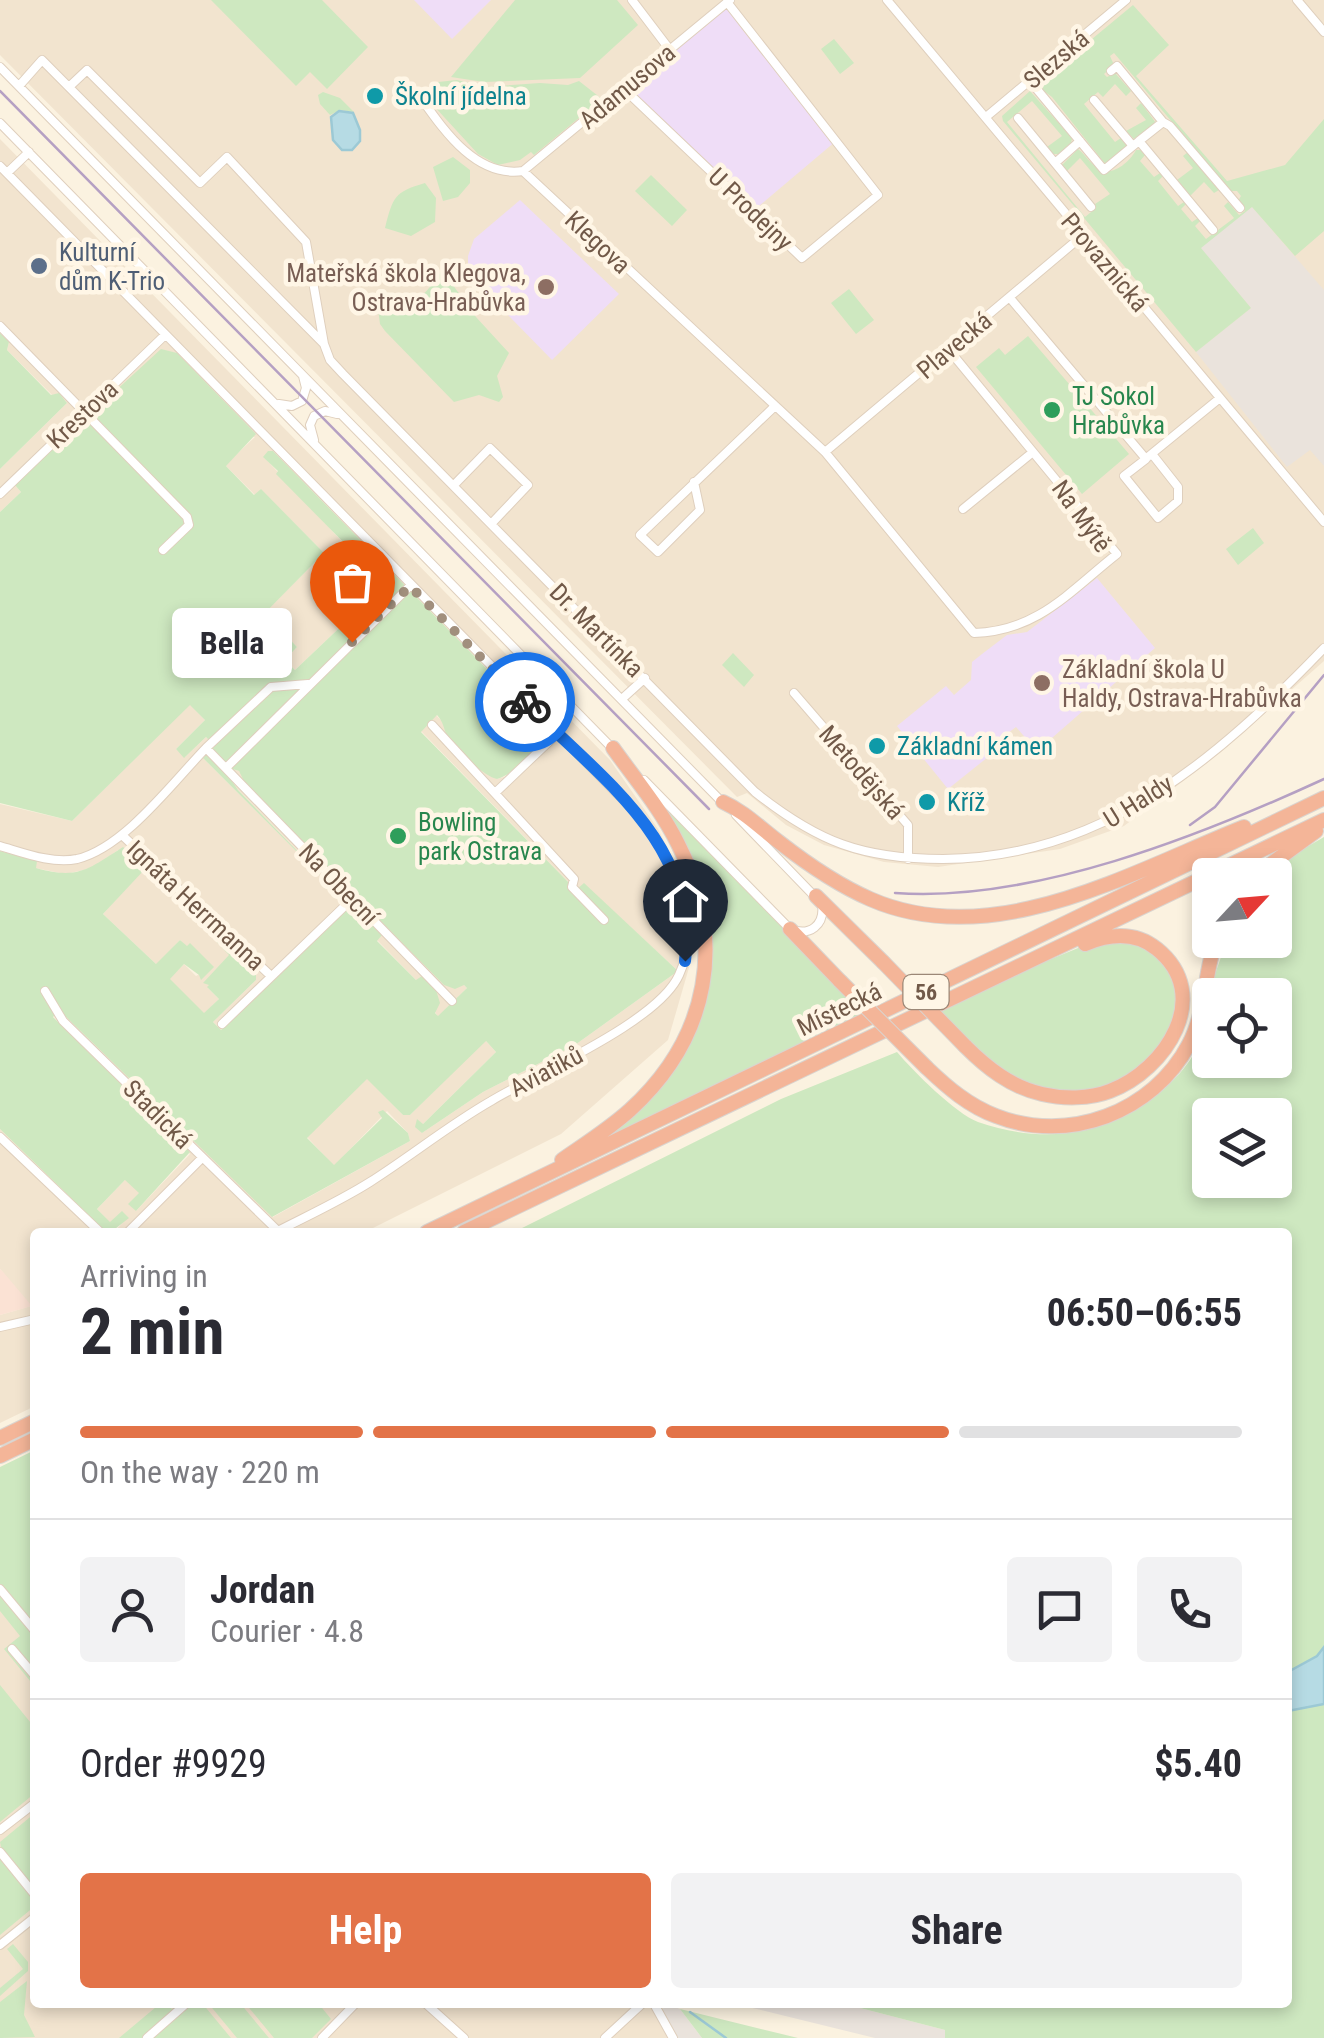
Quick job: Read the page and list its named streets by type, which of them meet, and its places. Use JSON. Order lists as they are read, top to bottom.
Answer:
{
  "streets": {
    "highway": ["56", "Místecká"],
    "street": [
      "Slezská",
      "Adamusova",
      "U Prodejny",
      "Klegova",
      "Provaznická",
      "Plavecká",
      "Krestova",
      "Na Mýtě",
      "Dr. Martínka",
      "Metodějská",
      "U Haldy",
      "Na Obecní",
      "Ignáta Herrmanna",
      "Aviatiků",
      "Stadická"
    ]
  },
  "crossings": [
    ["Slezská", "Provaznická"],
    ["Adamusova", "U Prodejny"],
    ["Adamusova", "Klegova"],
    ["Klegova", "Plavecká"],
    ["Klegova", "Na Mýtě"],
    ["Provaznická", "Plavecká"],
    ["Plavecká", "Na Mýtě"],
    ["Krestova", "Aviatiků"],
    ["Dr. Martínka", "Metodějská"],
    ["Dr. Martínka", "U Haldy"],
    ["Dr. Martínka", "56"],
    ["Metodějská", "U Haldy"],
    ["56", "Místecká"]
  ],
  "places": [
    "Školní jídelna",
    "Kulturní dům K-Trio",
    "Mateřská škola Klegova, Ostrava-Hrabůvka",
    "TJ Sokol Hrabůvka",
    "Bella",
    "Základní škola U Haldy, Ostrava-Hrabůvka",
    "Základní kámen",
    "Kříž",
    "Bowling park Ostrava"
  ],
  "north": "top right",
  "page": {
    "bubble": "Bella",
    "heading": ["2 min", "Arriving in", "06:50–06:55"],
    "panel": [
      "Jordan",
      "Courier · 4.8",
      "Order #9929",
      "$5.40"
    ],
    "bar": "On the way · 220 m",
    "buttons": ["Help", "Share"]
  }
}
